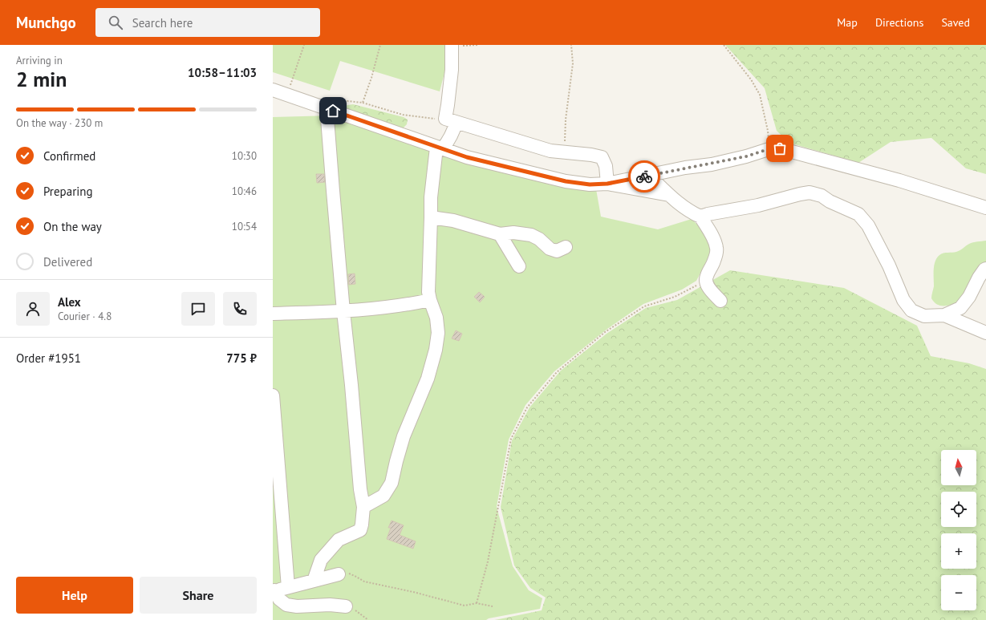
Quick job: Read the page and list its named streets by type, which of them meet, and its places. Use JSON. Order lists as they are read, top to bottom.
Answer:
{
  "north": "top",
  "page": {
    "header": "Munchgo",
    "search": "Search here",
    "nav": ["Map", "Directions", "Saved"],
    "heading": ["2 min", "Arriving in", "10:58–11:03"],
    "panel": [
      "Alex",
      "Courier · 4.8",
      "Order #1951",
      "775 ₽"
    ],
    "bar": "On the way · 230 m",
    "list": [
      ["Confirmed", "10:30"],
      ["Preparing", "10:46"],
      ["On the way", "10:54"],
      "Delivered"
    ],
    "map_buttons": ["+", "−"],
    "buttons": ["Help", "Share"]
  }
}
